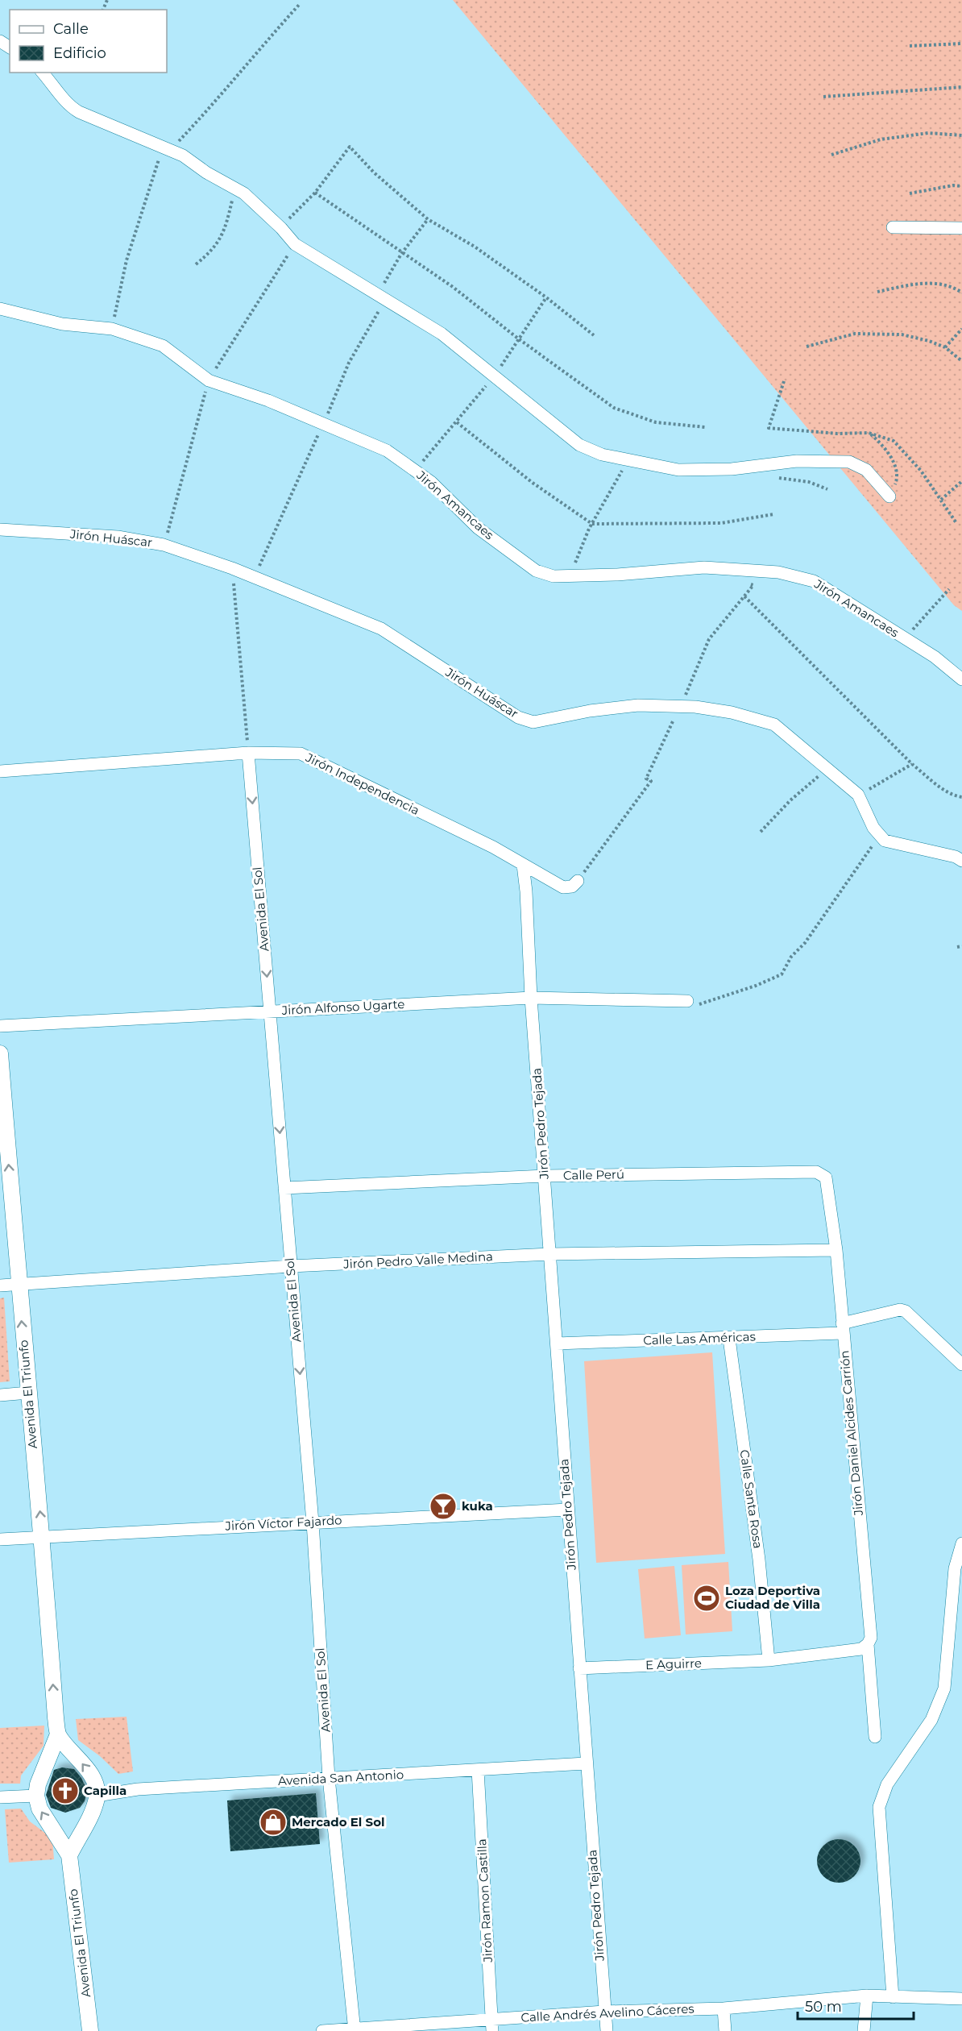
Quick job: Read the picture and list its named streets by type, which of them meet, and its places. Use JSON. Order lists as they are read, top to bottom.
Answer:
{
  "streets": {
    "street": [
      "Jirón Amancaes",
      "Jirón Huáscar",
      "Jirón Independencia",
      "Avenida El Sol",
      "Jirón Alfonso Ugarte",
      "Jirón Pedro Tejada",
      "Calle Perú",
      "Jirón Pedro Valle Medina",
      "Calle Las Américas",
      "Avenida El Triunfo",
      "Jirón Daniel Alcides Carrión",
      "Calle Santa Rosa",
      "Jirón Víctor Fajardo",
      "E Aguirre",
      "Avenida San Antonio",
      "Jirón Ramon Castilla",
      "Calle Andrés Avelino Cáceres"
    ]
  },
  "crossings": [
    ["Jirón Independencia", "Avenida El Sol"],
    ["Avenida El Sol", "Jirón Alfonso Ugarte"],
    ["Avenida El Sol", "Calle Perú"],
    ["Avenida El Sol", "Jirón Pedro Valle Medina"],
    ["Avenida El Sol", "Jirón Víctor Fajardo"],
    ["Avenida El Sol", "Avenida San Antonio"],
    ["Avenida El Sol", "Calle Andrés Avelino Cáceres"],
    ["Jirón Alfonso Ugarte", "Jirón Pedro Tejada"],
    ["Jirón Pedro Tejada", "Calle Perú"],
    ["Jirón Pedro Tejada", "Jirón Pedro Valle Medina"],
    ["Jirón Pedro Tejada", "Calle Las Américas"],
    ["Jirón Pedro Tejada", "Jirón Víctor Fajardo"],
    ["Jirón Pedro Tejada", "E Aguirre"],
    ["Jirón Pedro Tejada", "Avenida San Antonio"],
    ["Jirón Pedro Tejada", "Calle Andrés Avelino Cáceres"],
    ["Calle Perú", "Jirón Daniel Alcides Carrión"],
    ["Jirón Pedro Valle Medina", "Avenida El Triunfo"],
    ["Jirón Pedro Valle Medina", "Jirón Daniel Alcides Carrión"],
    ["Calle Las Américas", "Jirón Daniel Alcides Carrión"],
    ["Calle Las Américas", "Calle Santa Rosa"],
    ["Avenida El Triunfo", "Jirón Víctor Fajardo"],
    ["Jirón Daniel Alcides Carrión", "E Aguirre"],
    ["Calle Santa Rosa", "E Aguirre"],
    ["Avenida San Antonio", "Jirón Ramon Castilla"],
    ["Jirón Ramon Castilla", "Calle Andrés Avelino Cáceres"]
  ],
  "one_way": ["Avenida El Sol", "Avenida El Triunfo"],
  "places": {
    "bar": ["kuka"],
    "sports": ["Loza Deportiva Ciudad de Villa"],
    "church": ["Capilla"],
    "shop": ["Mercado El Sol"]
  },
  "legend": ["Calle", "Edificio"],
  "scale_bar": "50 m"
}
